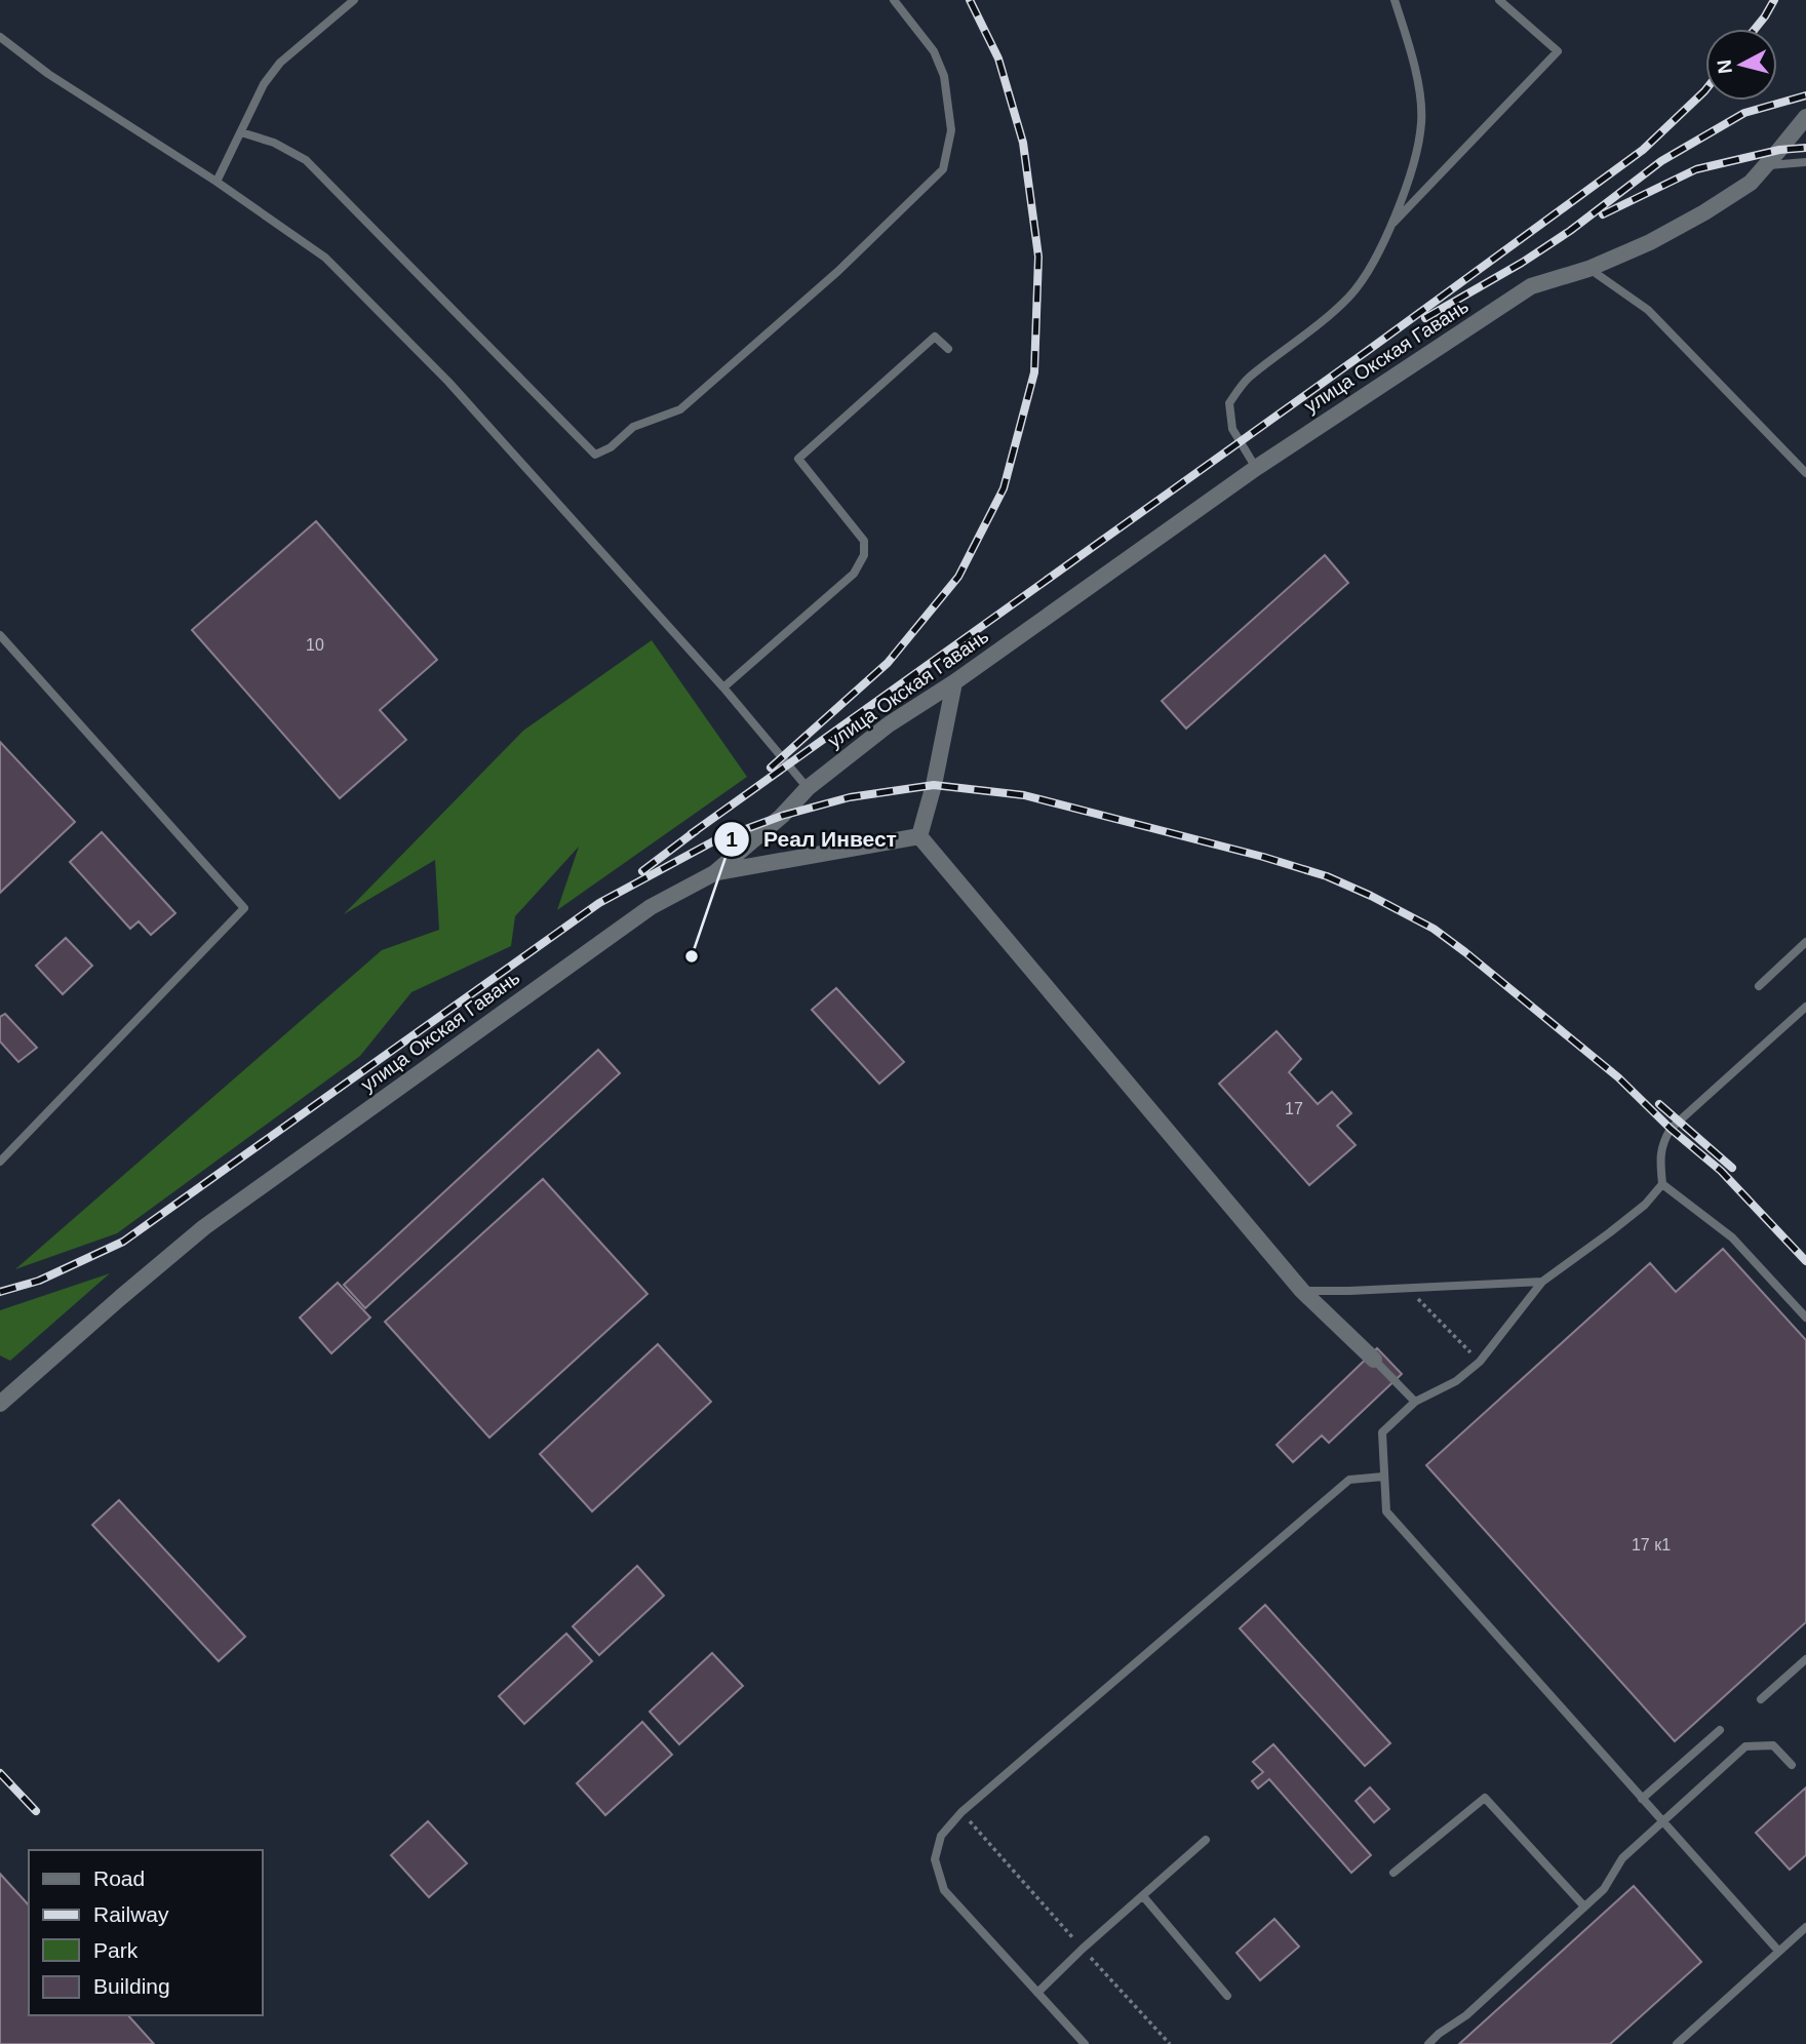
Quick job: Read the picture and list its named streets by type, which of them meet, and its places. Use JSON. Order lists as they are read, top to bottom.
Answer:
{
  "streets": {
    "street": ["улица Окская Гавань"]
  },
  "places": ["Реал Инвест"],
  "house_numbers": ["10", "17", "17 к1"],
  "legend": [
    "Road",
    "Railway",
    "Park",
    "Building"
  ],
  "north": "left"
}
